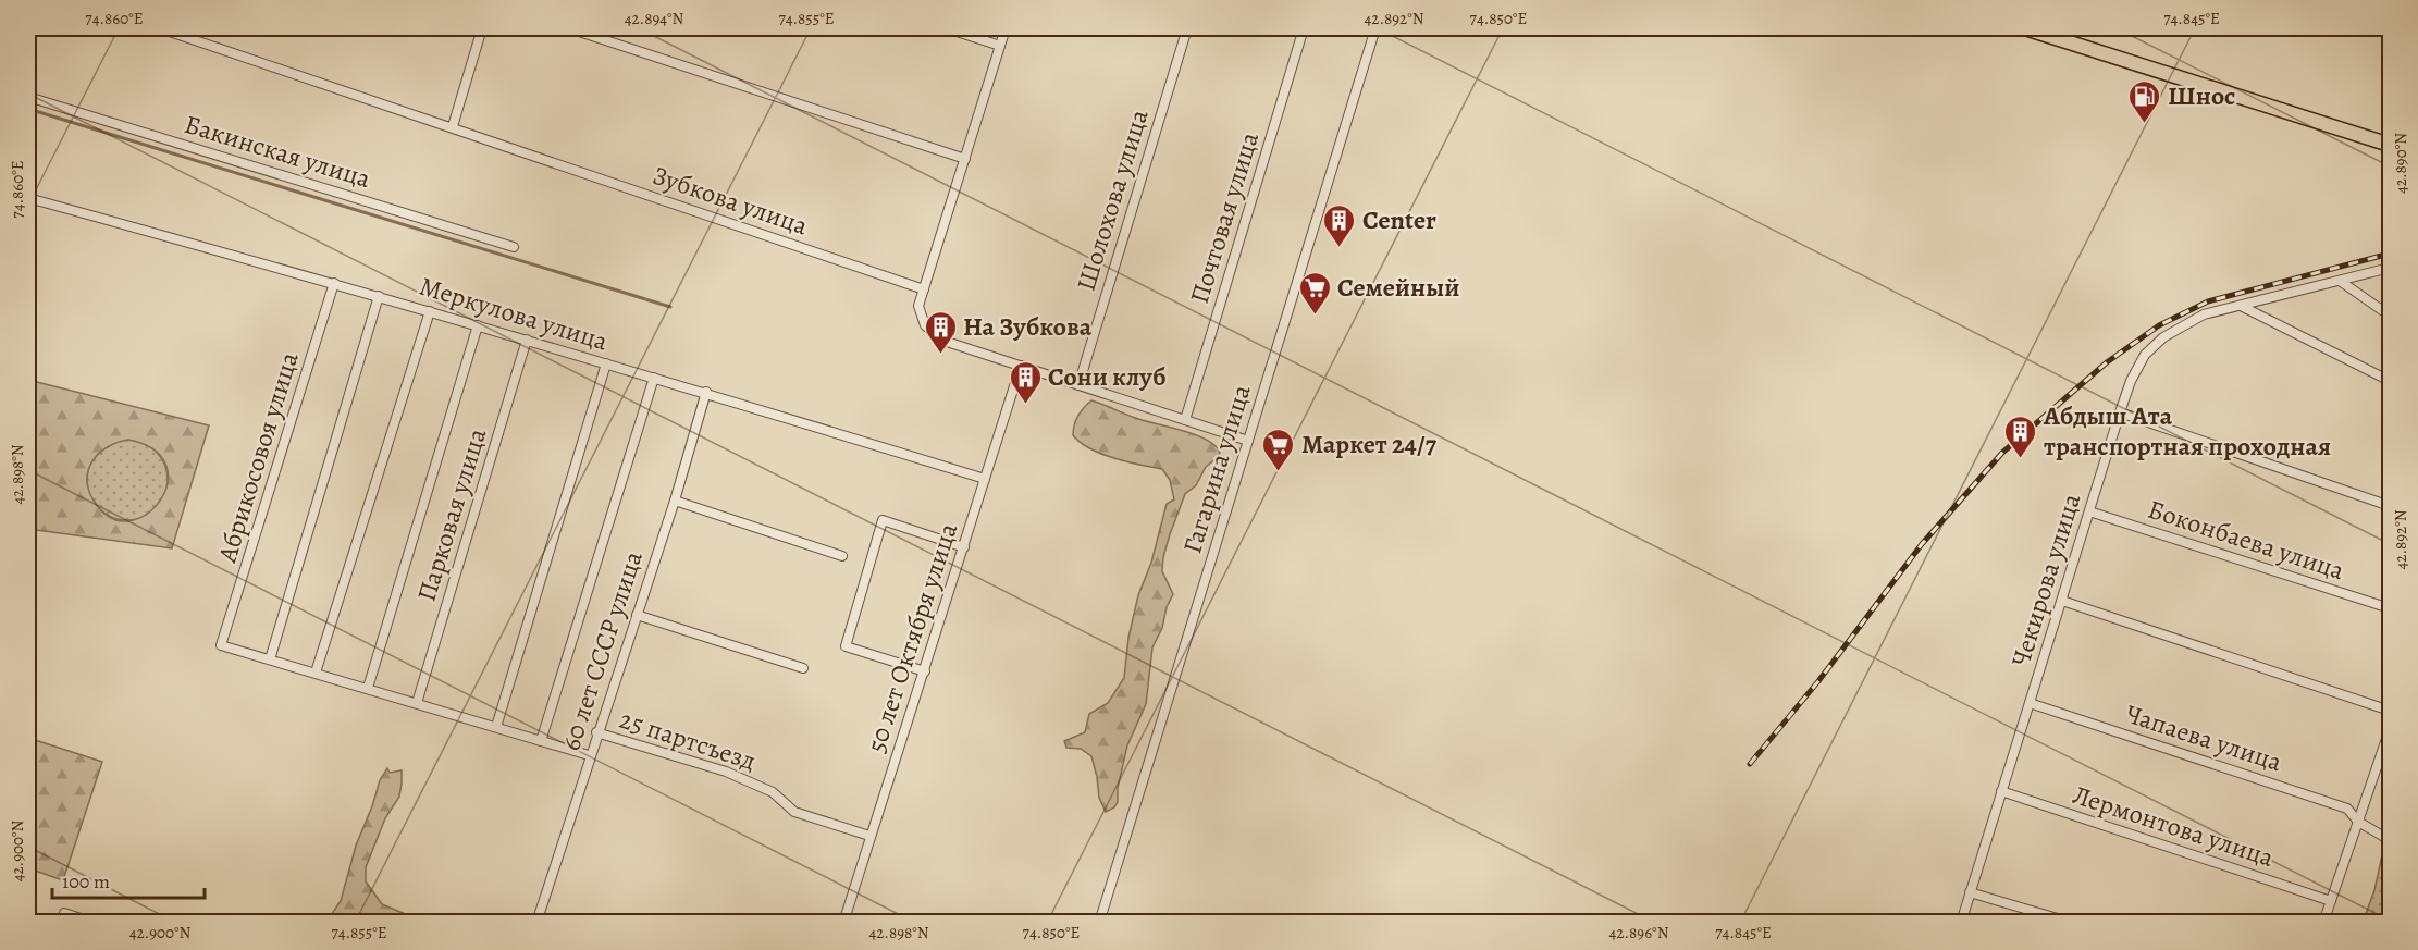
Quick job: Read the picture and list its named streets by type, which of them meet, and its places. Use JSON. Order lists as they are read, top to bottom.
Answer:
{
  "streets": {
    "street": [
      "Бакинская улица",
      "Зубкова улица",
      "Шолохова улица",
      "Почтовая улица",
      "Меркулова улица",
      "Абрикосовоя улица",
      "Гагарина улица",
      "Парковая улица",
      "Боконбаева улица",
      "Чекирова улица",
      "50 лет Октября улица",
      "60 лет СССР улица",
      "Чапаева улица",
      "25 партсъезд",
      "Лермонтова улица"
    ]
  },
  "crossings": [
    ["Меркулова улица", "Абрикосовоя улица"],
    ["Меркулова улица", "Парковая улица"],
    ["Меркулова улица", "50 лет Октября улица"],
    ["Меркулова улица", "60 лет СССР улица"],
    ["Боконбаева улица", "Чекирова улица"],
    ["Чекирова улица", "Чапаева улица"],
    ["Чекирова улица", "Лермонтова улица"],
    ["50 лет Октября улица", "25 партсъезд"],
    ["60 лет СССР улица", "25 партсъезд"]
  ],
  "places": {
    "fuel station": ["Шнос"],
    "building": [
      "Center",
      "На Зубкова",
      "Сони клуб",
      "Абдыш Ата транспортная проходная"
    ],
    "supermarket": ["Семейный", "Маркет 24/7"]
  },
  "scale_bar": "100 m",
  "coordinates": [
    "74.860°E",
    "42.894°N",
    "74.855°E",
    "42.892°N",
    "74.850°E",
    "74.845°E",
    "42.890°N",
    "42.898°N",
    "42.900°N",
    "42.896°N"
  ]
}
